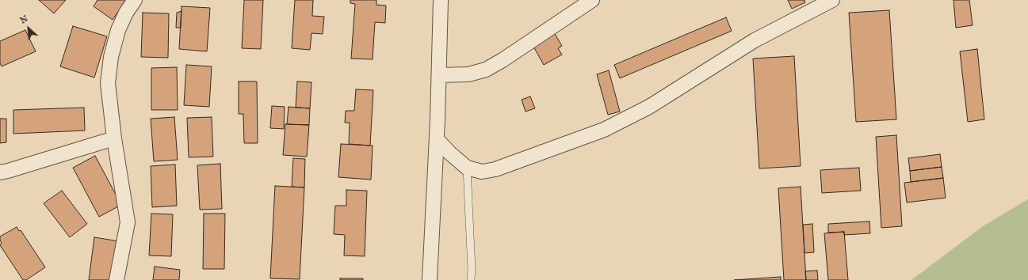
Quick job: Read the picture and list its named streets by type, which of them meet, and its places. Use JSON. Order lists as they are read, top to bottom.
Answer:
{
  "north": "top left"
}
